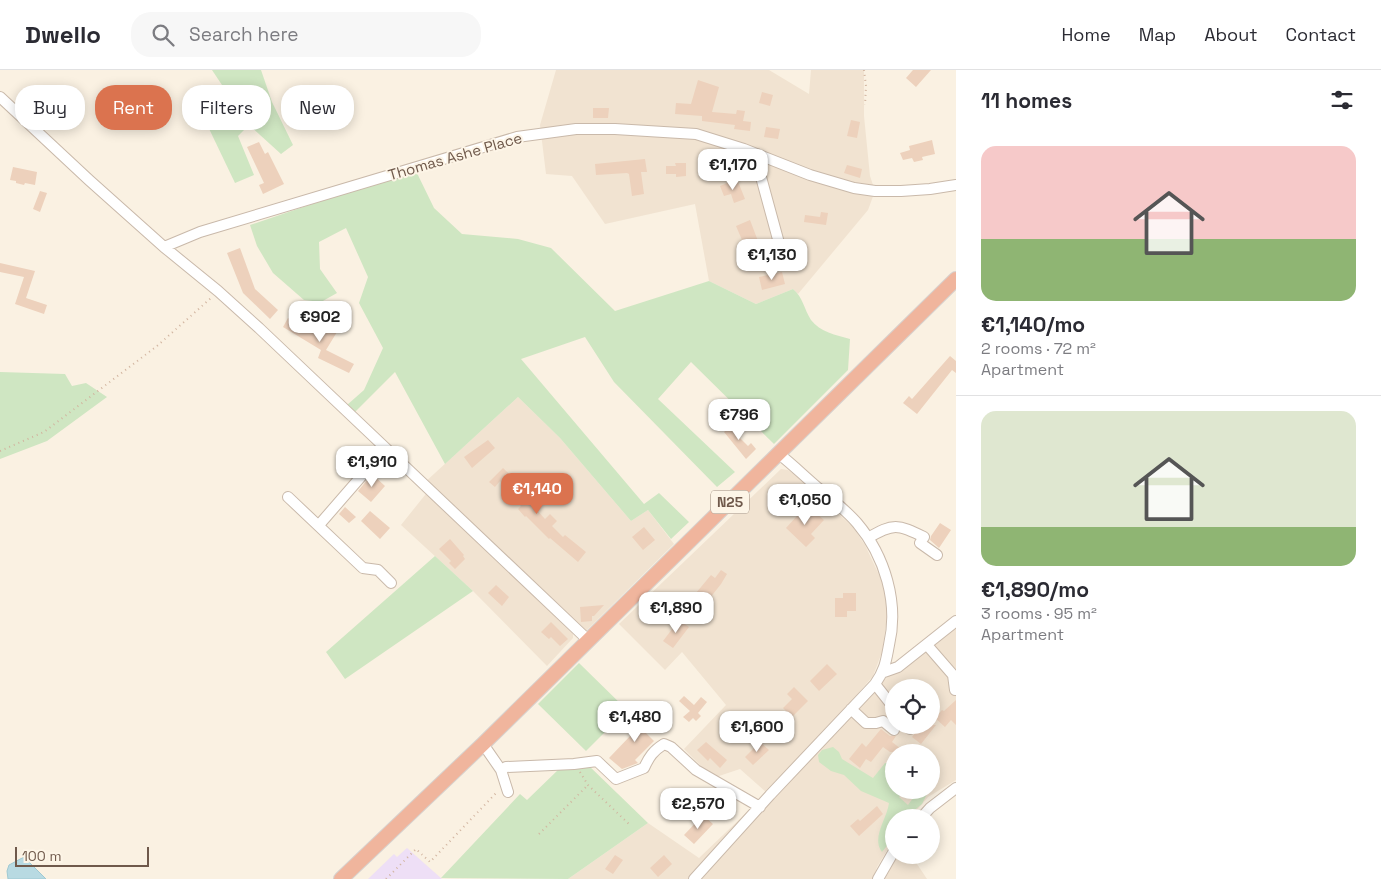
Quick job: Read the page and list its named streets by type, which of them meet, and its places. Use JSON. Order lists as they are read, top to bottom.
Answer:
{
  "streets": {
    "highway": ["N25"],
    "street": ["Thomas Ashe Place"]
  },
  "scale_bar": "100 m",
  "page": {
    "header": "Dwello",
    "search": "Search here",
    "nav": [
      "Home",
      "Map",
      "About",
      "Contact"
    ],
    "heading": "11 homes",
    "chip": [
      "Buy",
      "Rent",
      "Filters",
      "New"
    ],
    "list": [
      {
        "name": "€1,140/mo",
        "note": "2 rooms · 72 m² · Apartment"
      },
      {
        "name": "€1,890/mo",
        "note": "3 rooms · 95 m² · Apartment"
      }
    ],
    "price": [
      "€1,170",
      "€1,130",
      "€902",
      "€796",
      "€1,910",
      "€1,140",
      "€1,050",
      "€1,890",
      "€1,480",
      "€1,600",
      "€2,570"
    ],
    "map_buttons": ["+", "−"],
    "scale": "100 m"
  }
}
